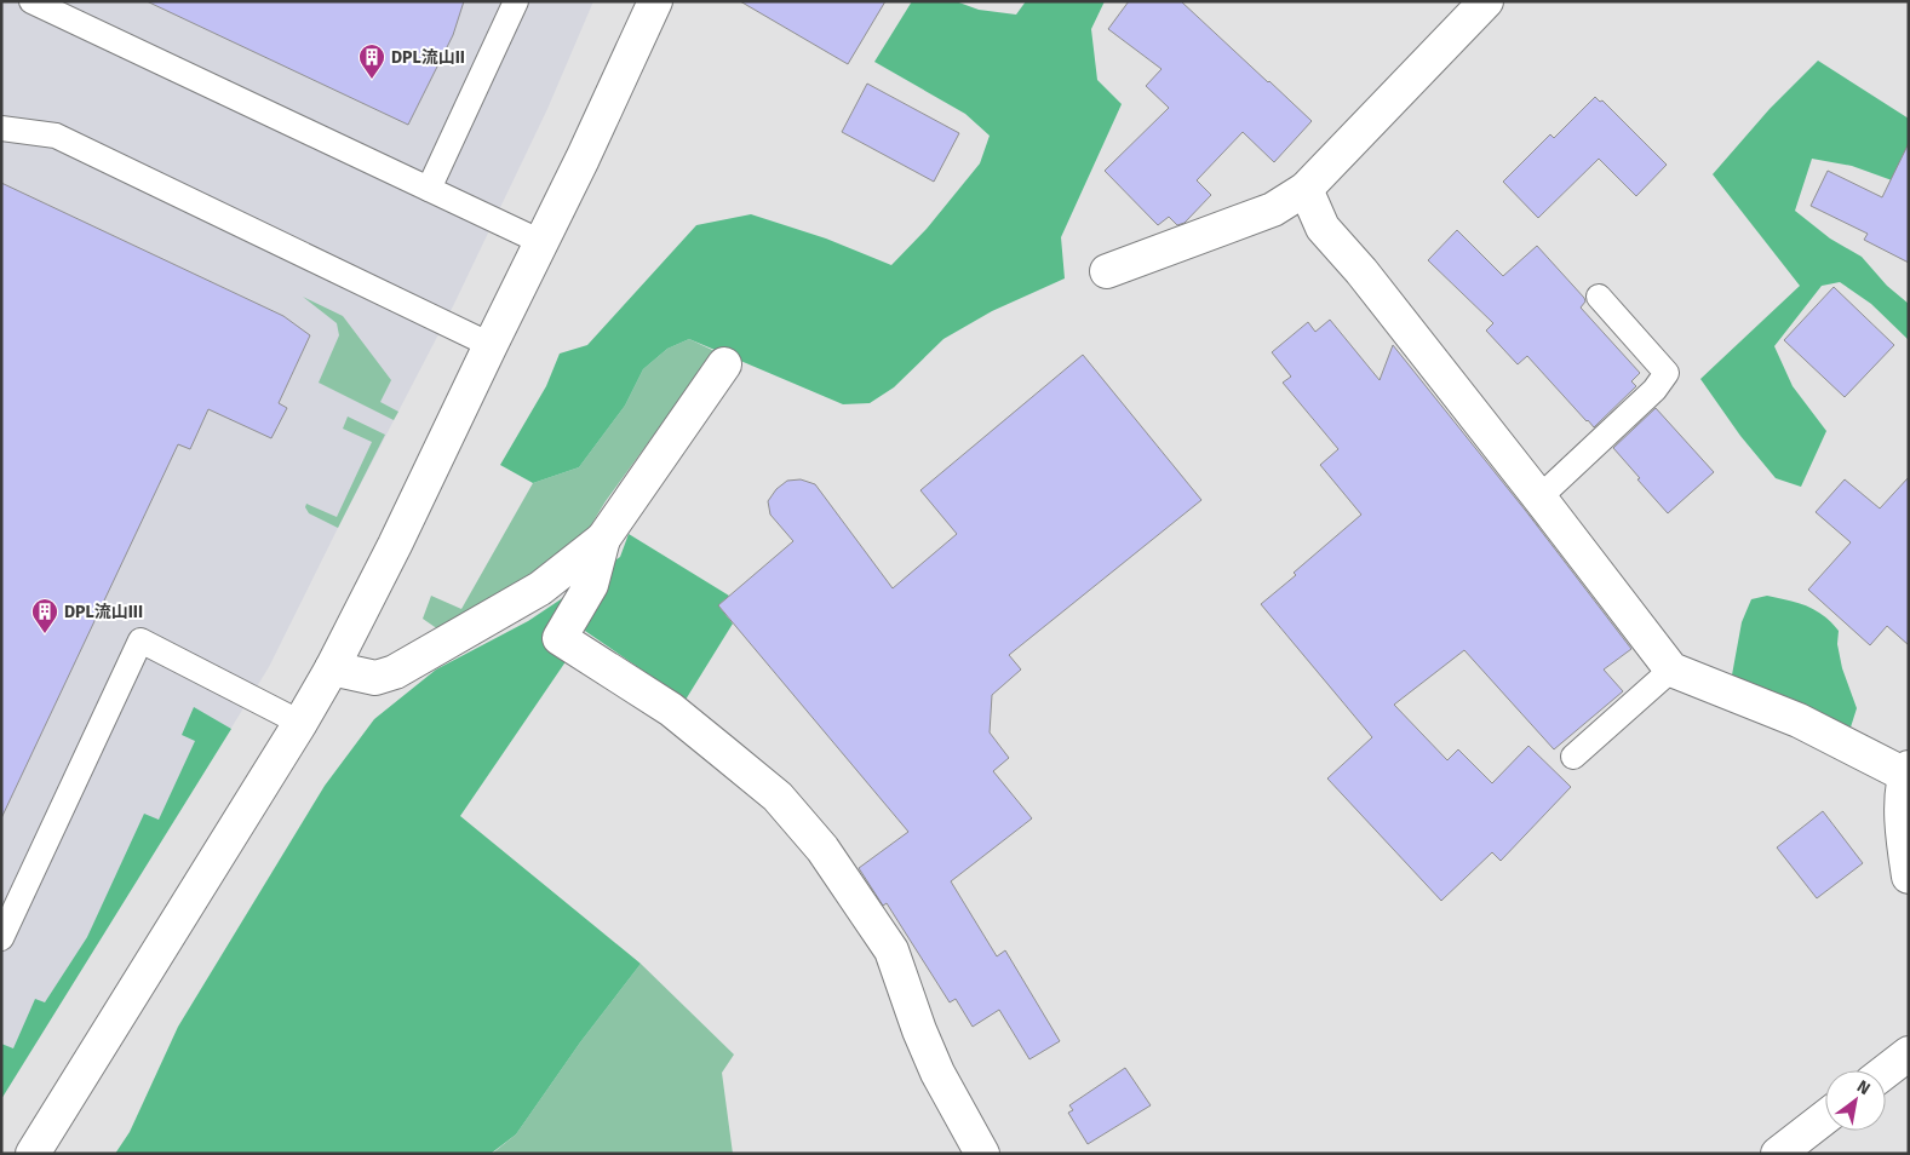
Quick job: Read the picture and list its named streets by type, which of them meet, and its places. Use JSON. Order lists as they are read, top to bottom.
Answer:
{
  "places": {
    "building": ["DPL流山II", "DPL流山III"]
  },
  "north": "top right"
}
